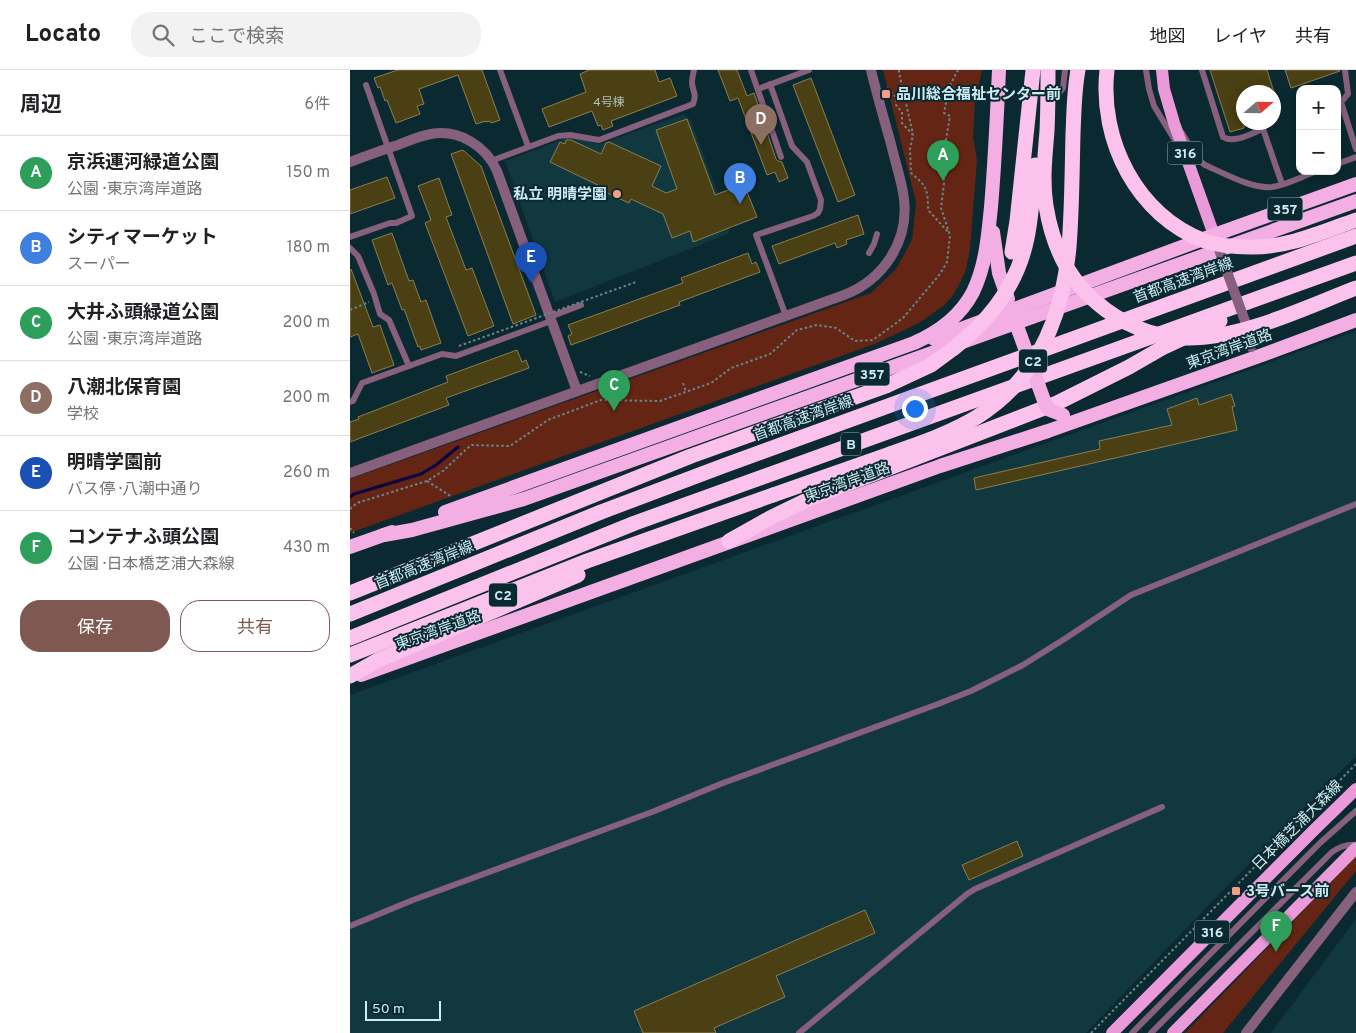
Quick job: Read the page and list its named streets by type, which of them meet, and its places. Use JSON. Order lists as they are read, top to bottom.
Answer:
{
  "streets": {
    "highway": [
      "357",
      "首都高速湾岸線",
      "東京湾岸道路",
      "C2",
      "B"
    ],
    "main road": ["316", "日本橋芝浦大森線"]
  },
  "crossings": [
    ["316", "357"]
  ],
  "places": {
    "transit": ["品川総合福祉センター前", "3号バース前"],
    "other": ["私立 明晴学園"]
  },
  "house_numbers": ["4号棟"],
  "scale_bar": "50 m",
  "north": "right",
  "page": {
    "header": "Locato",
    "search": "ここで検索",
    "nav": ["地図", "レイヤ", "共有"],
    "heading": ["周辺", "6件"],
    "map_buttons": ["+", "−"],
    "pins": [
      "D",
      "A",
      "B",
      "E",
      "C",
      "F"
    ],
    "list": [
      {
        "mark": "A",
        "name": "京浜運河緑道公園",
        "note": "公園 · 東京湾岸道路",
        "value": "150 m"
      },
      {
        "mark": "B",
        "name": "シティマーケット",
        "note": "スーパー",
        "value": "180 m"
      },
      {
        "mark": "C",
        "name": "大井ふ頭緑道公園",
        "note": "公園 · 東京湾岸道路",
        "value": "200 m"
      },
      {
        "mark": "D",
        "name": "八潮北保育園",
        "note": "学校",
        "value": "200 m"
      },
      {
        "mark": "E",
        "name": "明晴学園前",
        "note": "バス停 · 八潮中通り",
        "value": "260 m"
      },
      {
        "mark": "F",
        "name": "コンテナふ頭公園",
        "note": "公園 · 日本橋芝浦大森線",
        "value": "430 m"
      }
    ],
    "buttons": ["保存", "共有"],
    "scale": "50 m"
  }
}
